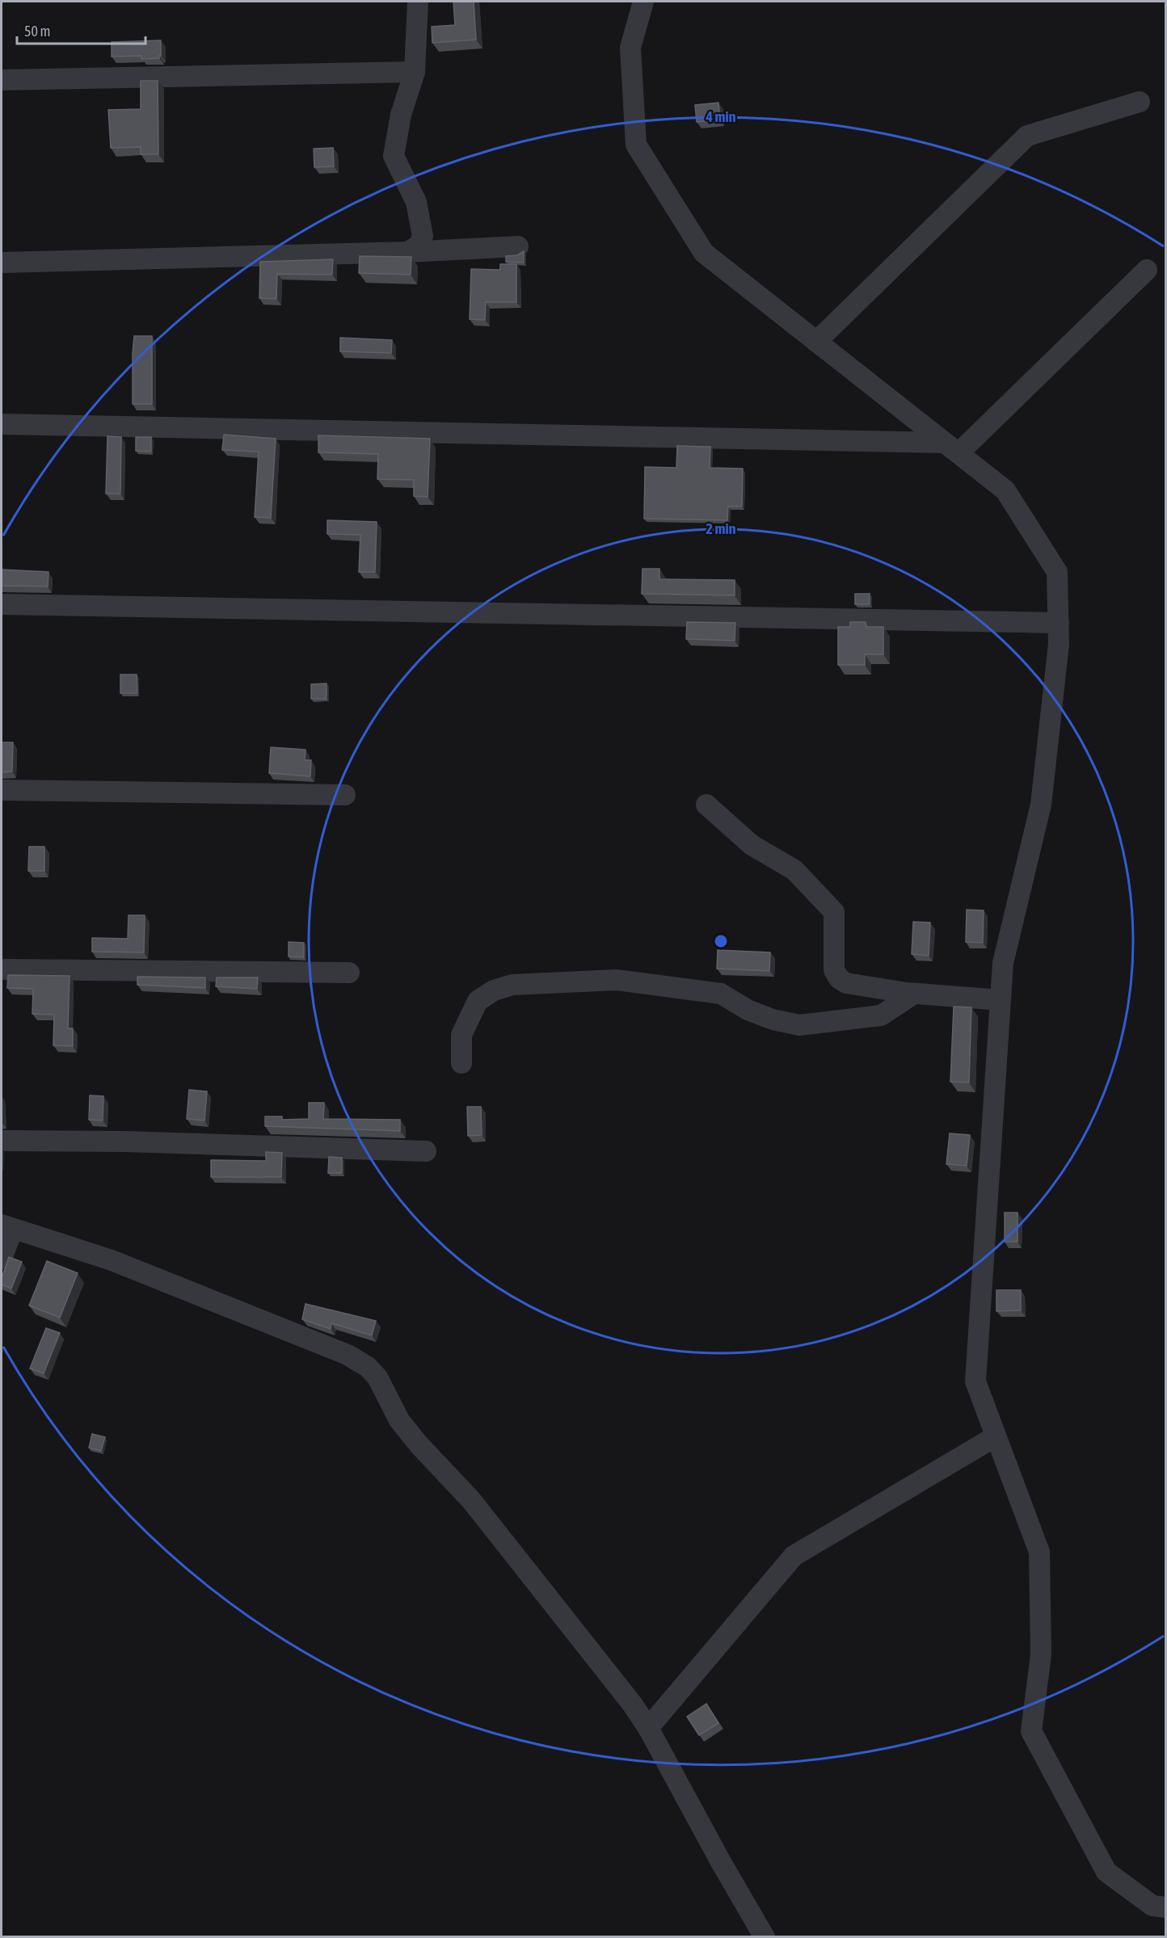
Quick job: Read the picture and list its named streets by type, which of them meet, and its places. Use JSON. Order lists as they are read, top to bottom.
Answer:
{
  "scale_bar": "50 m",
  "rings": ["4 min", "2 min"]
}
